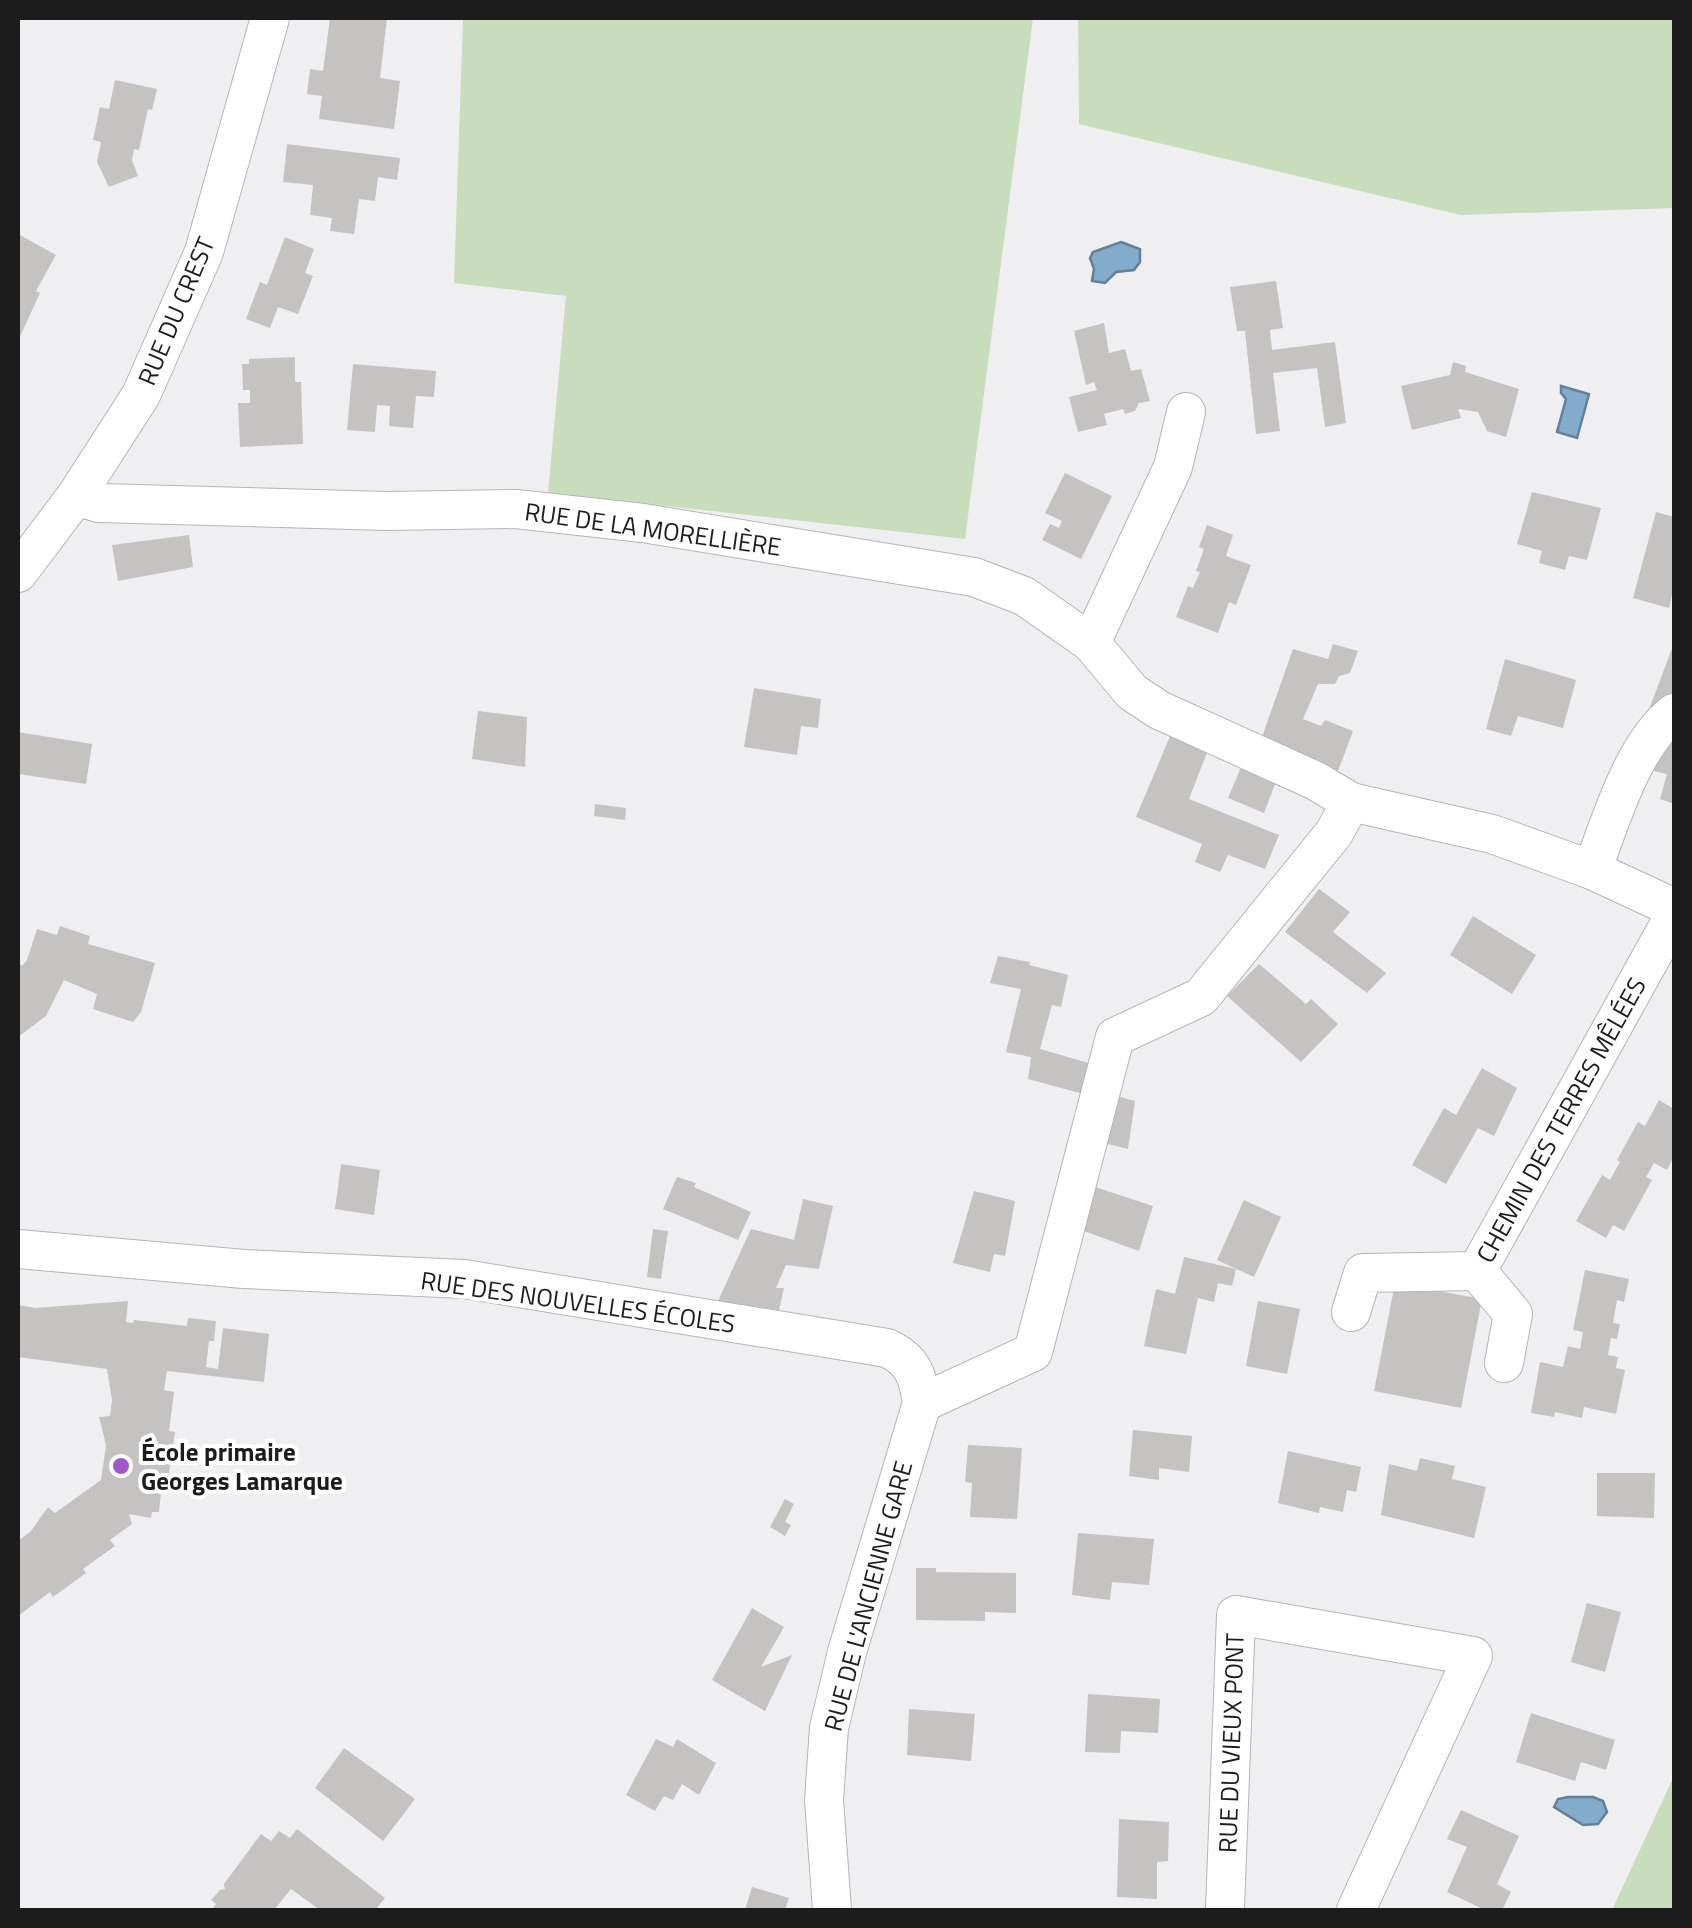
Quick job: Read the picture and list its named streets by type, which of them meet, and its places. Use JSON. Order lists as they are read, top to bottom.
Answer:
{
  "streets": {
    "street": [
      "RUE DU CREST",
      "RUE DE LA MORELLIÈRE",
      "CHEMIN DES TERRES MÊLÉES",
      "RUE DES NOUVELLES ÉCOLES",
      "RUE DE L'ANCIENNE GARE",
      "RUE DU VIEUX PONT"
    ]
  },
  "crossings": [
    ["RUE DU CREST", "RUE DE LA MORELLIÈRE"],
    ["RUE DES NOUVELLES ÉCOLES", "RUE DE L'ANCIENNE GARE"]
  ],
  "places": ["École primaire Georges Lamarque"]
}
